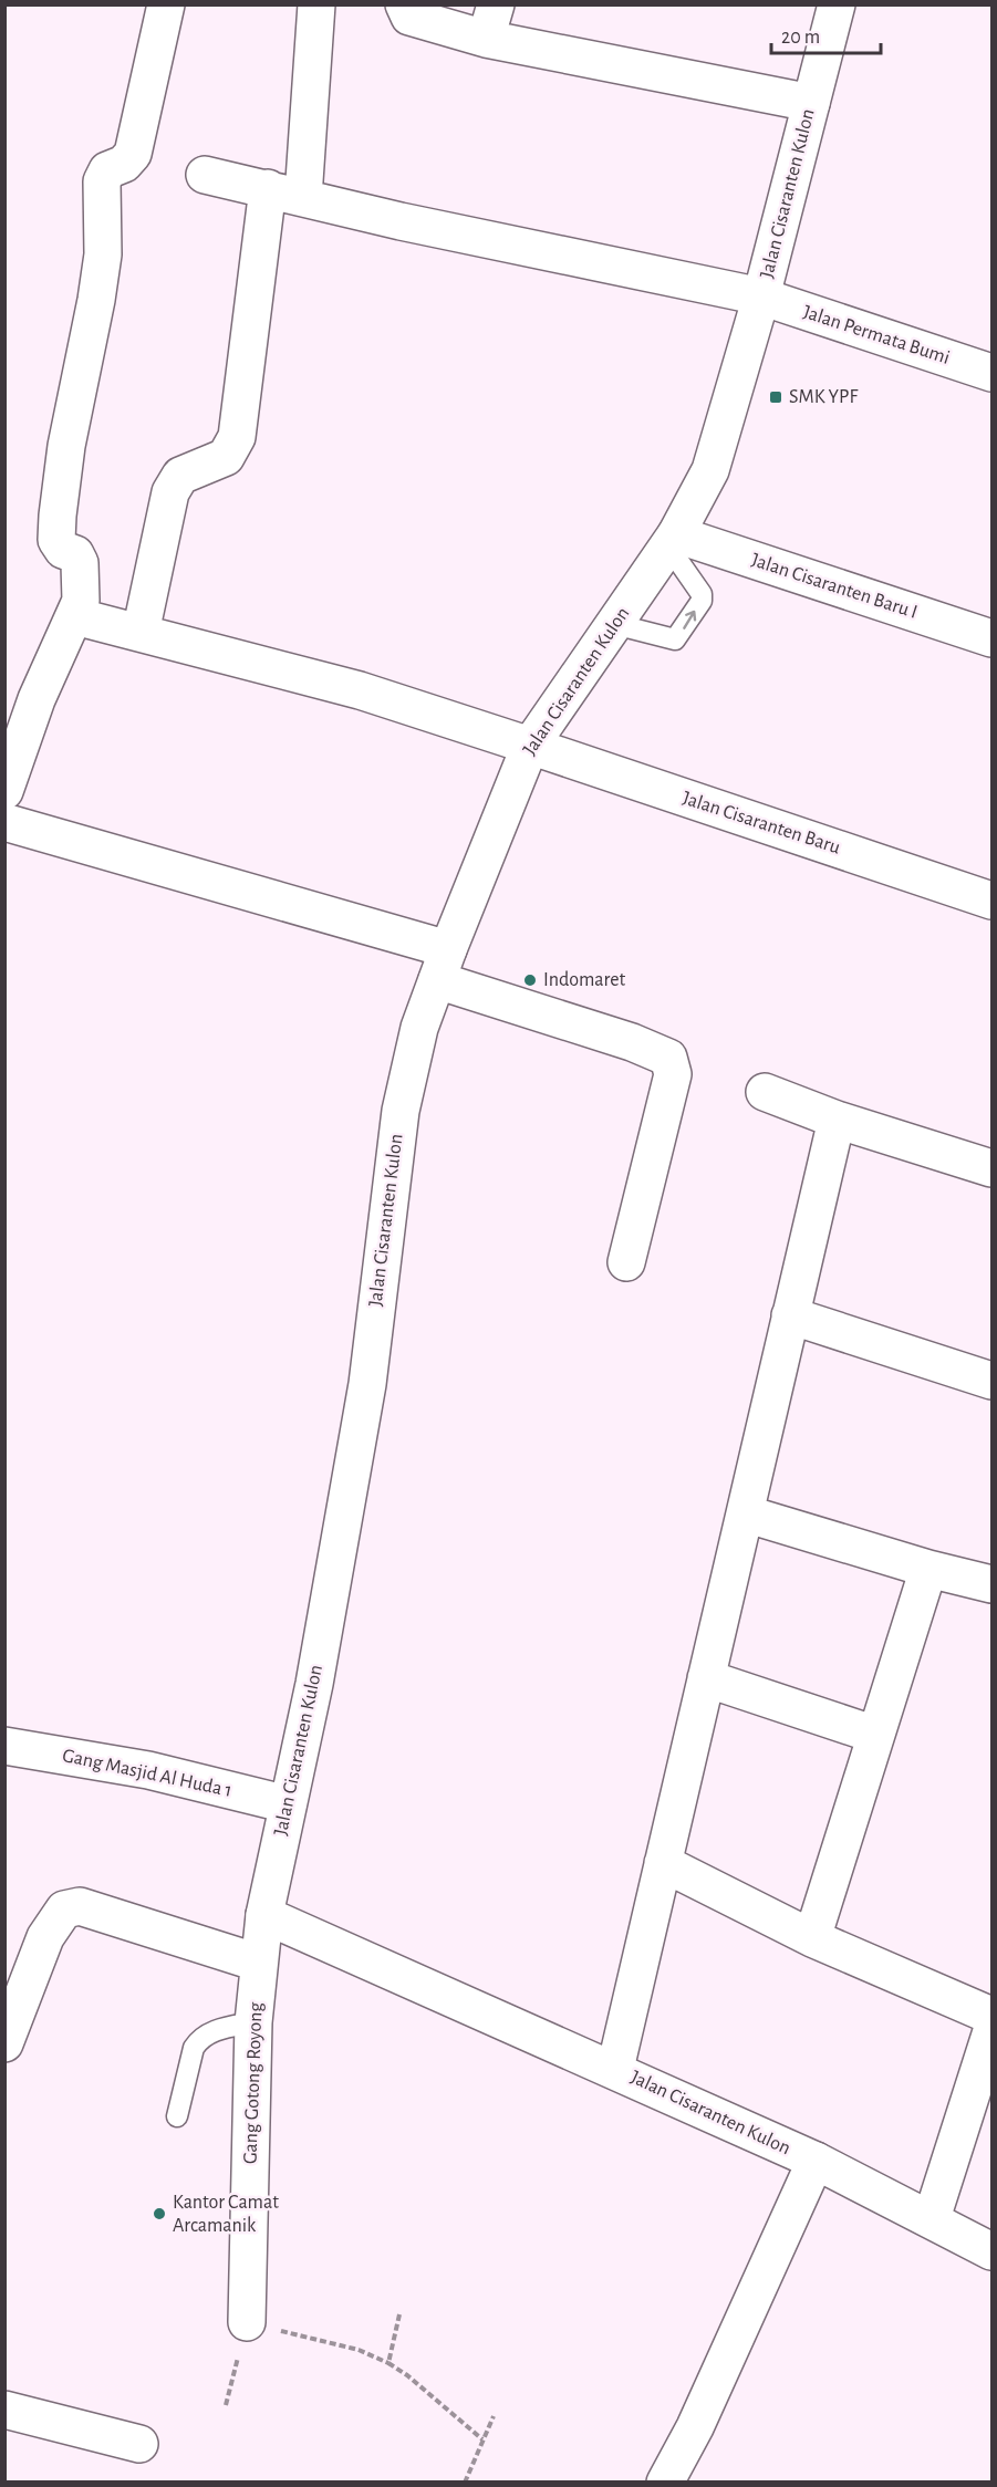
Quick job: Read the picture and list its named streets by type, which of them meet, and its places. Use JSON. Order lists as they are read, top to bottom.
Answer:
{
  "streets": {
    "street": [
      "Jalan Cisaranten Kulon",
      "Jalan Permata Bumi",
      "Jalan Cisaranten Baru I",
      "Jalan Cisaranten Baru",
      "Gang Masjid Al Huda 1",
      "Gang Gotong Royong"
    ]
  },
  "crossings": [
    ["Jalan Cisaranten Kulon", "Jalan Permata Bumi"],
    ["Jalan Cisaranten Kulon", "Jalan Cisaranten Baru I"],
    ["Jalan Cisaranten Kulon", "Jalan Cisaranten Baru"],
    ["Jalan Cisaranten Kulon", "Gang Masjid Al Huda 1"],
    ["Jalan Cisaranten Kulon", "Gang Gotong Royong"]
  ],
  "places": {
    "transit": ["SMK YPF"],
    "other": ["Indomaret", "Kantor Camat Arcamanik"]
  },
  "scale_bar": "20 m"
}
